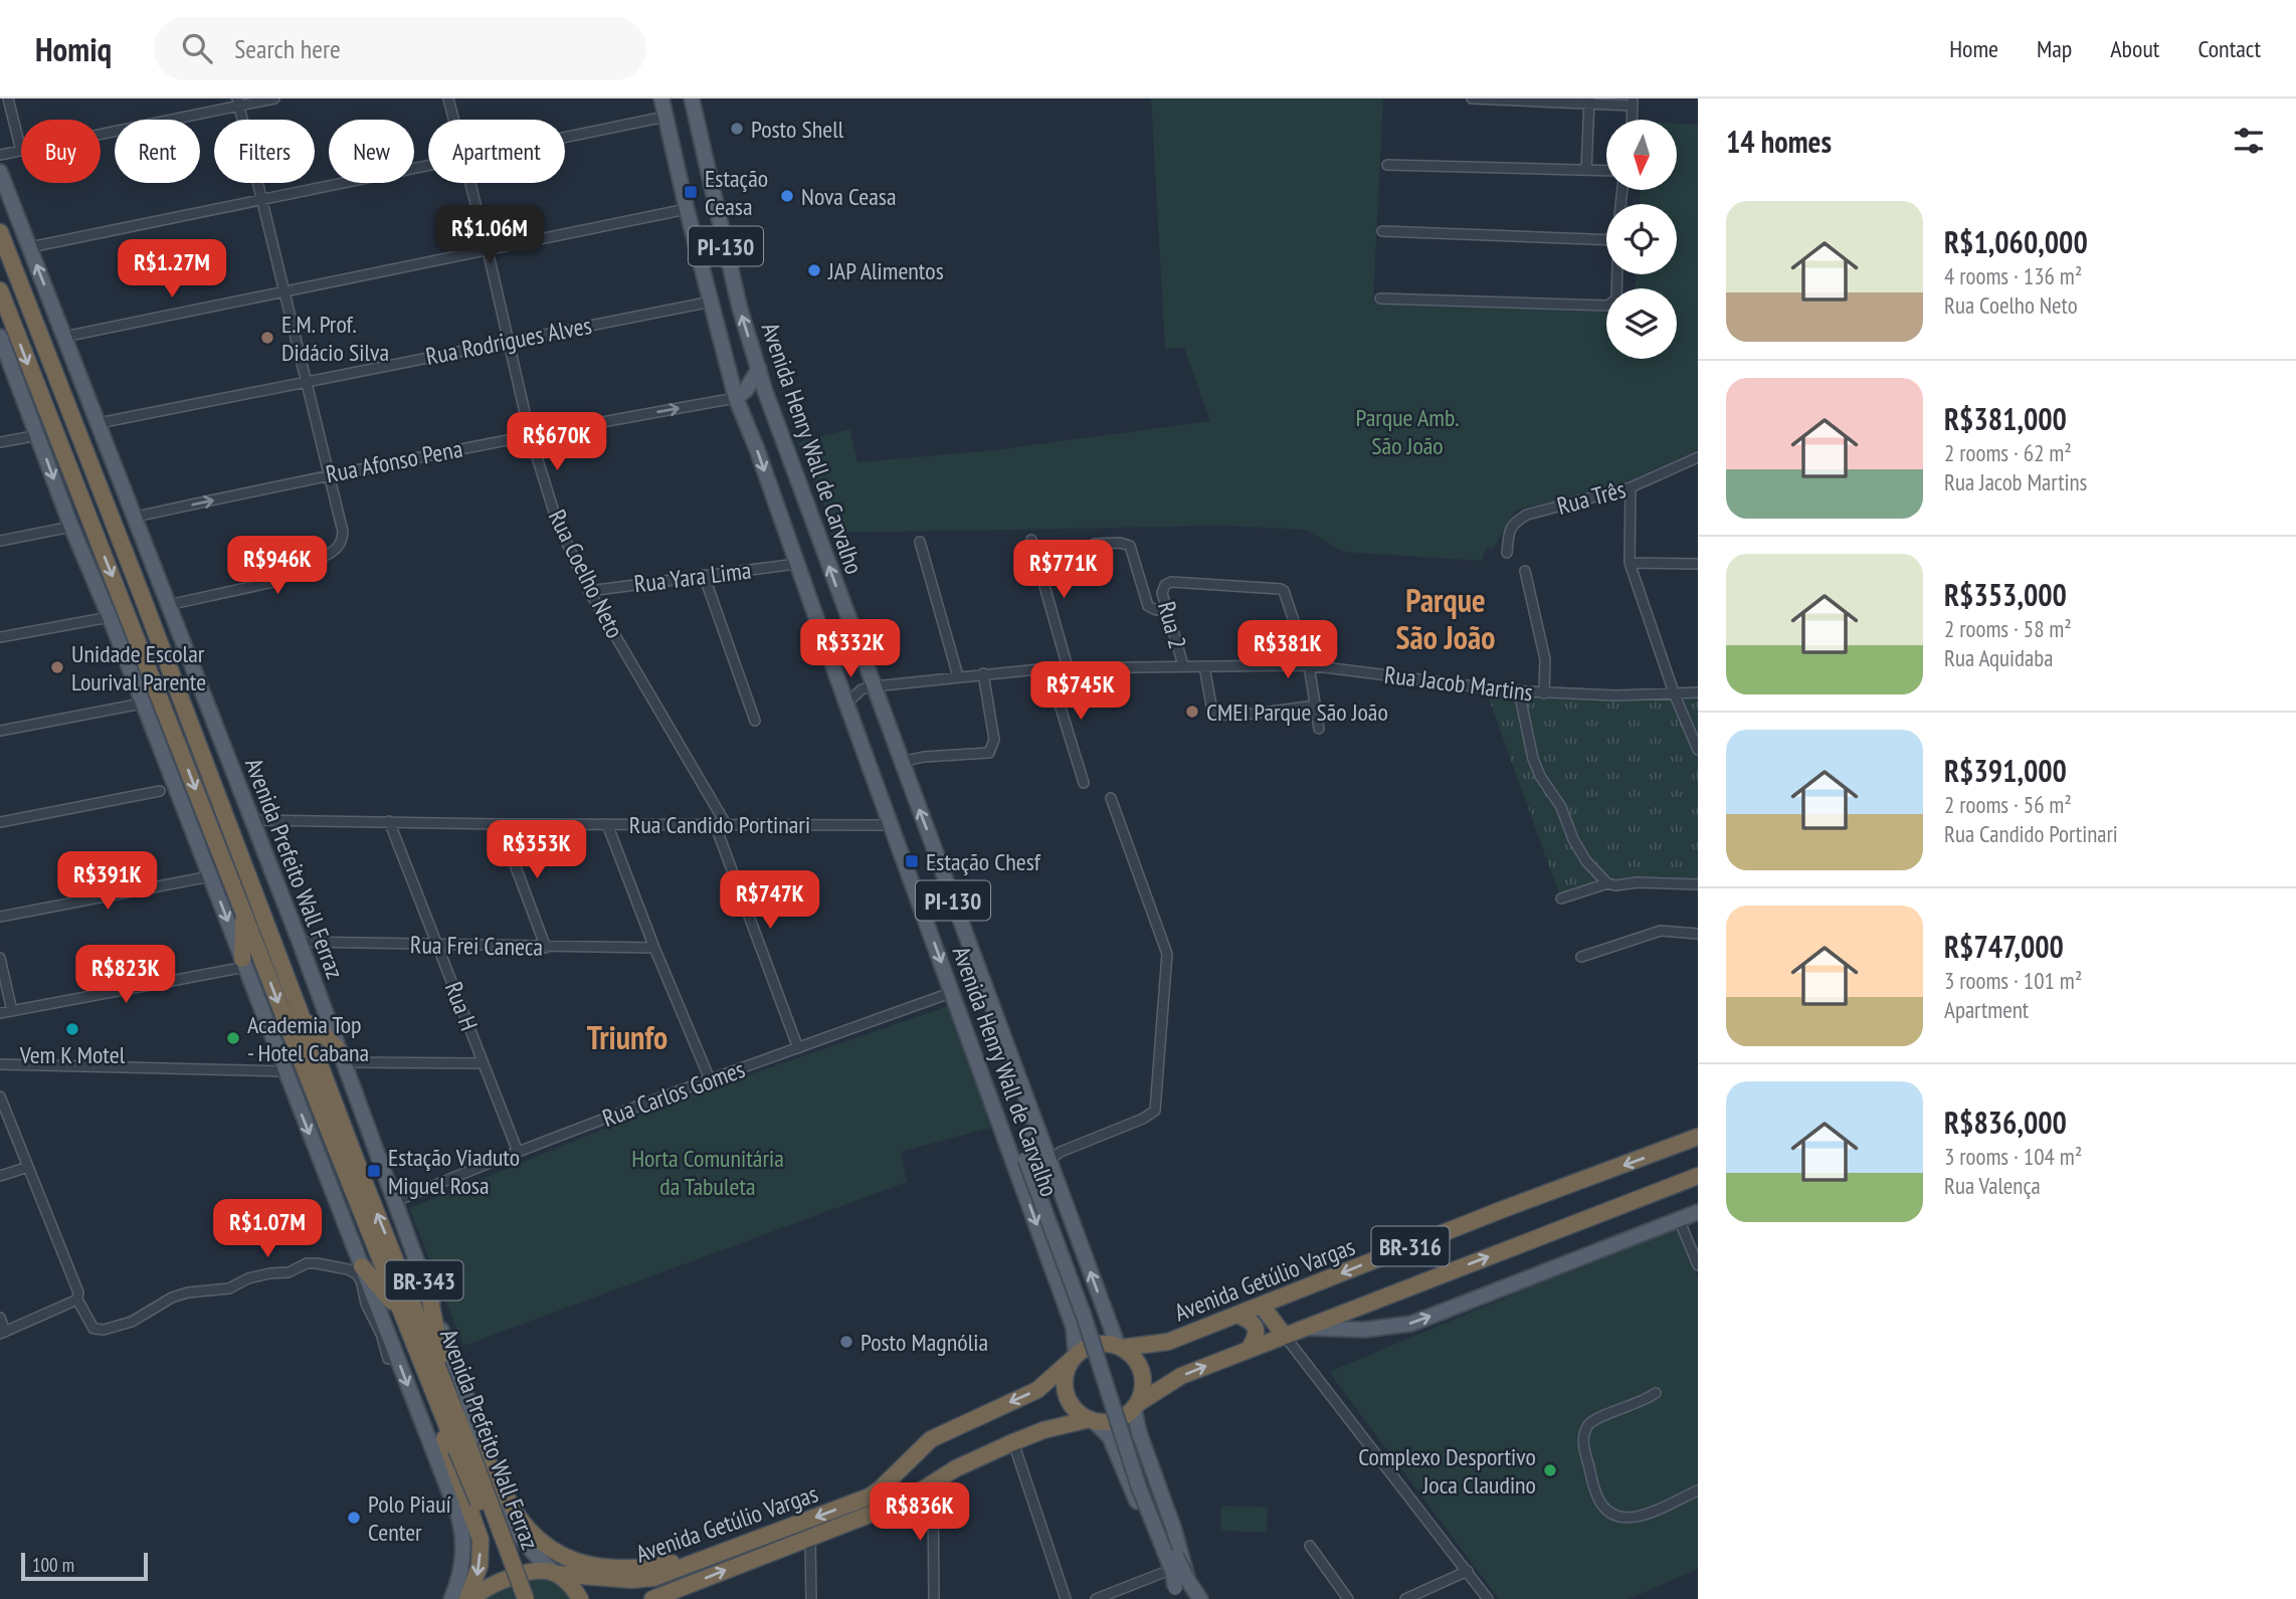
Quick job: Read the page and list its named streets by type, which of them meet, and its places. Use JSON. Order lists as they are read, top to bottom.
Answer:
{
  "streets": {
    "highway": [
      "Avenida Henry Wall de Carvalho",
      "Avenida Prefeito Wall Ferraz",
      "BR-316",
      "Avenida Getúlio Vargas",
      "BR-343"
    ],
    "main road": ["PI-130"],
    "street": [
      "Rua Rodrigues Alves",
      "Rua Afonso Pena",
      "Rua Três",
      "Rua Coelho Neto",
      "Rua Yara Lima",
      "Rua 2",
      "Rua Jacob Martins",
      "Rua Candido Portinari",
      "Rua Frei Caneca",
      "Rua H",
      "Rua Carlos Gomes"
    ]
  },
  "crossings": [
    ["Rua Rodrigues Alves", "Avenida Henry Wall de Carvalho"],
    ["Rua Rodrigues Alves", "Rua Coelho Neto"],
    ["Rua Rodrigues Alves", "Avenida Prefeito Wall Ferraz"],
    ["Avenida Henry Wall de Carvalho", "Rua Afonso Pena"],
    ["Avenida Henry Wall de Carvalho", "Rua Yara Lima"],
    ["Avenida Henry Wall de Carvalho", "Rua Jacob Martins"],
    ["Avenida Henry Wall de Carvalho", "Rua Candido Portinari"],
    ["Avenida Henry Wall de Carvalho", "Rua Carlos Gomes"],
    ["Avenida Henry Wall de Carvalho", "Avenida Getúlio Vargas"],
    ["Rua Afonso Pena", "Rua Coelho Neto"],
    ["Rua Afonso Pena", "Avenida Prefeito Wall Ferraz"],
    ["Rua Coelho Neto", "Rua Yara Lima"],
    ["Rua Coelho Neto", "Rua Candido Portinari"],
    ["Rua 2", "Rua Jacob Martins"],
    ["Rua Candido Portinari", "Avenida Prefeito Wall Ferraz"],
    ["Rua Candido Portinari", "Rua H"],
    ["Avenida Prefeito Wall Ferraz", "Rua Frei Caneca"],
    ["Avenida Prefeito Wall Ferraz", "Rua Carlos Gomes"],
    ["Avenida Prefeito Wall Ferraz", "Avenida Getúlio Vargas"],
    ["Avenida Prefeito Wall Ferraz", "BR-343"],
    ["Rua Frei Caneca", "Rua H"],
    ["Rua H", "Rua Carlos Gomes"],
    ["Avenida Getúlio Vargas", "BR-343"]
  ],
  "one_way": ["Rua Afonso Pena"],
  "districts": ["Parque São João", "Triunfo"],
  "parks": ["Parque Amb. São João", "Horta Comunitária da Tabuleta"],
  "places": {
    "other": [
      "Posto Shell",
      "Nova Ceasa",
      "JAP Alimentos",
      "E.M. Prof. Didácio Silva",
      "Unidade Escolar Lourival Parente",
      "CMEI Parque São João",
      "Vem K Motel",
      "Academia Top - Hotel Cabana",
      "Posto Magnólia",
      "Complexo Desportivo Joca Claudino",
      "Polo Piauí Center"
    ],
    "transit": ["Estação Ceasa", "Estação Chesf", "Estação Viaduto Miguel Rosa"]
  },
  "scale_bar": "100 m",
  "north": "bottom",
  "page": {
    "header": "Homiq",
    "search": "Search here",
    "nav": [
      "Home",
      "Map",
      "About",
      "Contact"
    ],
    "heading": "14 homes",
    "chip": [
      "Buy",
      "Rent",
      "Filters",
      "New",
      "Apartment"
    ],
    "list": [
      {
        "name": "R$1,060,000",
        "note": "4 rooms · 136 m² · Rua Coelho Neto"
      },
      {
        "name": "R$381,000",
        "note": "2 rooms · 62 m² · Rua Jacob Martins"
      },
      {
        "name": "R$353,000",
        "note": "2 rooms · 58 m² · Rua Aquidaba"
      },
      {
        "name": "R$391,000",
        "note": "2 rooms · 56 m² · Rua Candido Portinari"
      },
      {
        "name": "R$747,000",
        "note": "3 rooms · 101 m² · Apartment"
      },
      {
        "name": "R$836,000",
        "note": "3 rooms · 104 m² · Rua Valença"
      }
    ],
    "price": [
      "R$1.06M",
      "R$1.27M",
      "R$670K",
      "R$946K",
      "R$771K",
      "R$332K",
      "R$381K",
      "R$745K",
      "R$353K",
      "R$391K",
      "R$747K",
      "R$823K",
      "R$1.07M",
      "R$836K"
    ],
    "scale": "100 m"
  }
}
